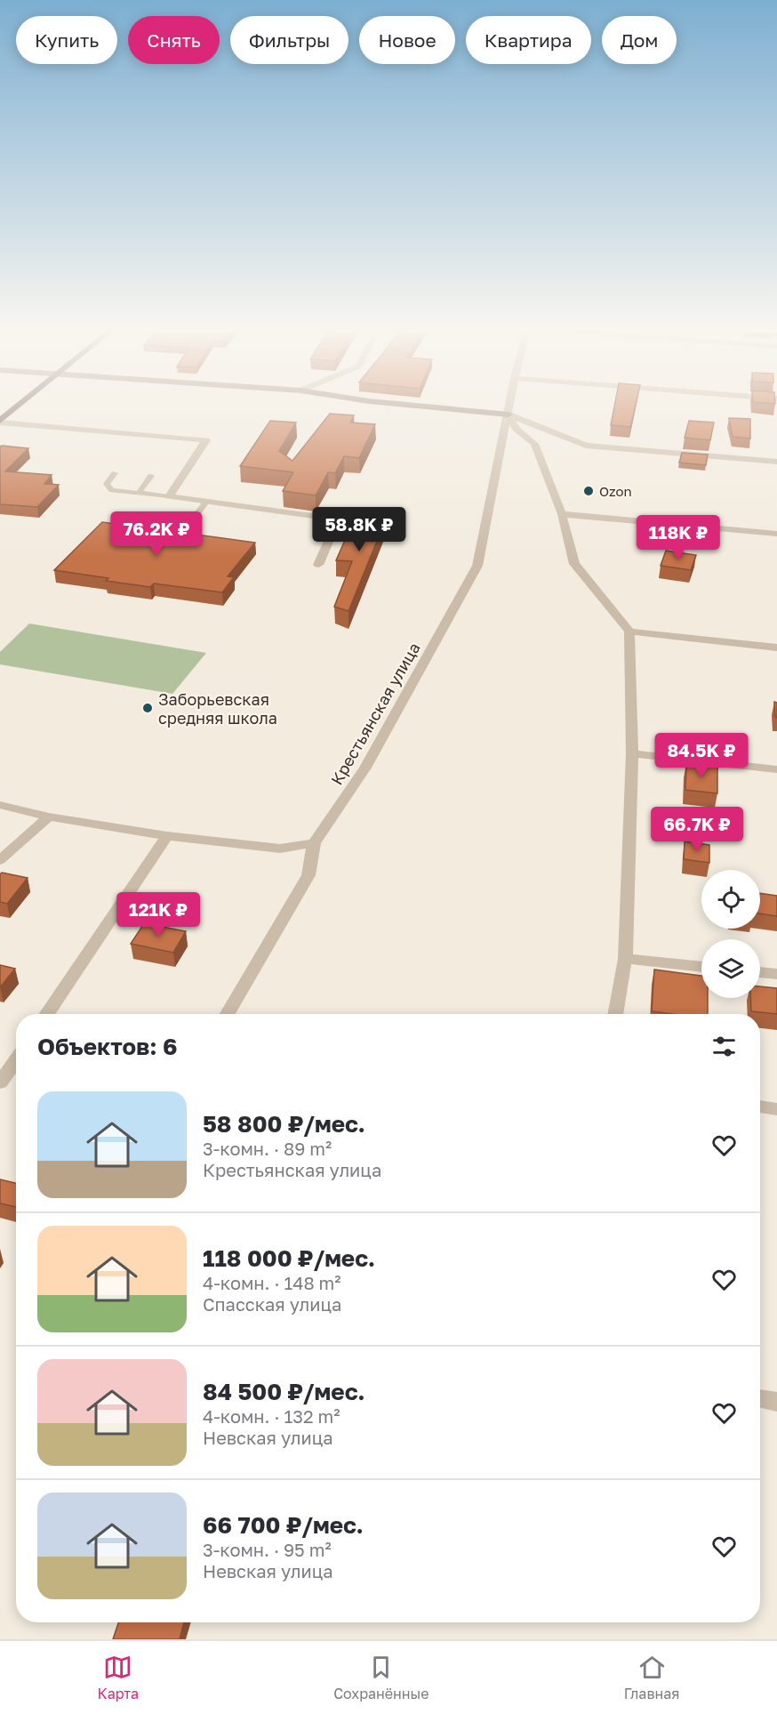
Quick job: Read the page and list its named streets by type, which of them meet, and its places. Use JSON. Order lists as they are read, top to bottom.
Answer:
{
  "streets": {
    "street": ["Крестьянская улица"]
  },
  "places": ["Ozon", "Заборьевская средняя школа"],
  "page": {
    "chip": [
      "Купить",
      "Снять",
      "Фильтры",
      "Новое",
      "Квартира",
      "Дом"
    ],
    "price": [
      "58.8K ₽",
      "76.2K ₽",
      "118K ₽",
      "84.5K ₽",
      "66.7K ₽",
      "121K ₽"
    ],
    "heading": "Объектов: 6",
    "list": [
      {
        "name": "58 800 ₽/мес.",
        "note": "3-комн. · 89 m² · Крестьянская улица"
      },
      {
        "name": "118 000 ₽/мес.",
        "note": "4-комн. · 148 m² · Спасская улица"
      },
      {
        "name": "84 500 ₽/мес.",
        "note": "4-комн. · 132 m² · Невская улица"
      },
      {
        "name": "66 700 ₽/мес.",
        "note": "3-комн. · 95 m² · Невская улица"
      }
    ],
    "tabs": ["Карта", "Сохранённые", "Главная"]
  }
}
